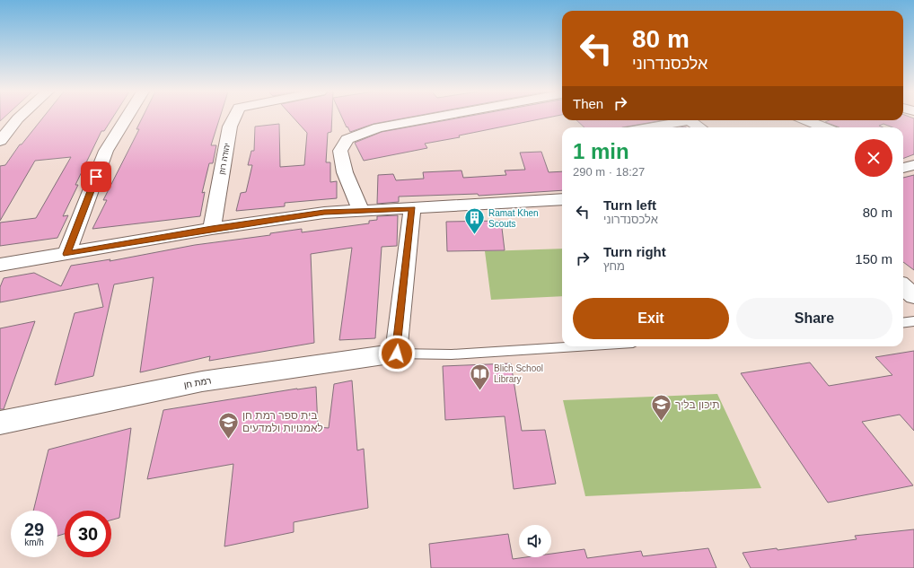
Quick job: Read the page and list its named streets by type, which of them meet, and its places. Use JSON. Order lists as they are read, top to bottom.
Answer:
{
  "streets": {
    "street": ["יהודה רוזן", "רמת חן"]
  },
  "places": {
    "building": ["Ramat Khen Scouts"],
    "library": ["Blich School Library"],
    "school or university": ["תיכון בליך", "בית ספר רמת חן לאמנויות ולמדעים"]
  },
  "page": {
    "turn": ["80 m", "אלכסנדרוני"],
    "then": "Then",
    "heading": ["1 min", "290 m · 18:27"],
    "list": [
      {
        "name": "Turn left",
        "note": "אלכסנדרוני",
        "value": "80 m"
      },
      {
        "name": "Turn right",
        "note": "מחץ",
        "value": "150 m"
      }
    ],
    "buttons": ["Exit", "Share"],
    "speed": "29 km/h",
    "limit": "30"
  }
}
